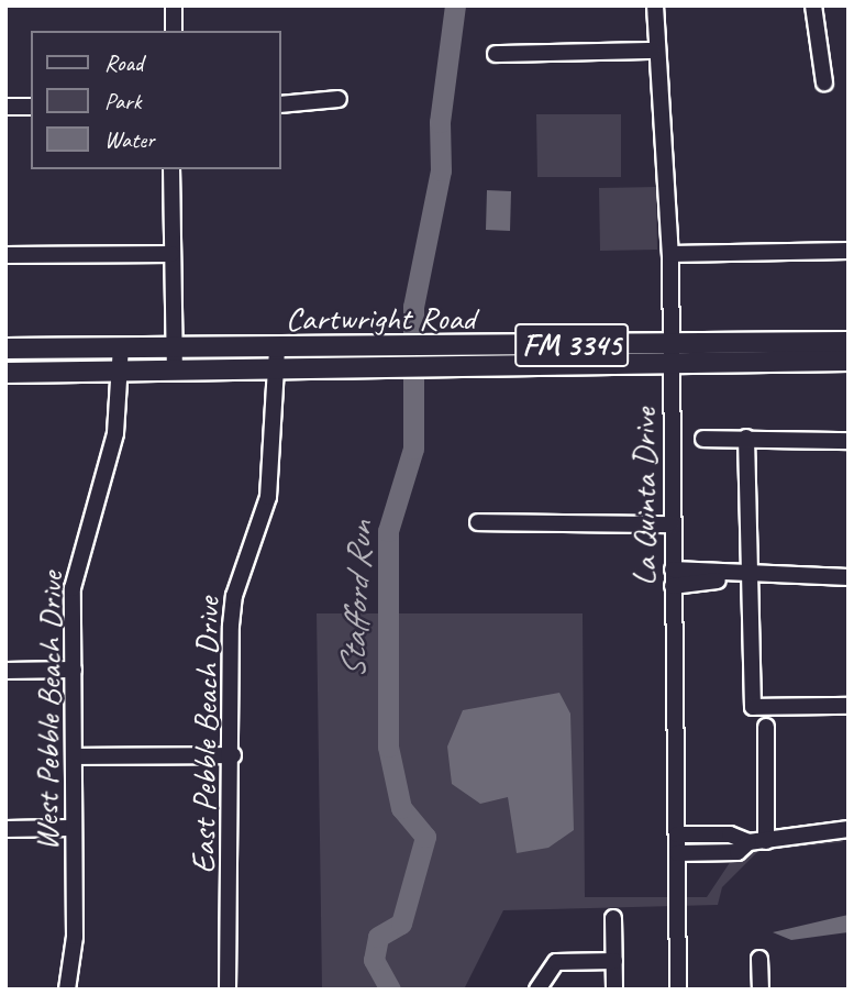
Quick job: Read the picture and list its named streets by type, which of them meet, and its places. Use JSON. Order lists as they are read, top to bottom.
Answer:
{
  "streets": {
    "main road": ["Cartwright Road", "FM 3345"],
    "street": ["La Quinta Drive", "West Pebble Beach Drive", "East Pebble Beach Drive"]
  },
  "crossings": [
    ["Cartwright Road", "La Quinta Drive"],
    ["Cartwright Road", "West Pebble Beach Drive"],
    ["Cartwright Road", "East Pebble Beach Drive"]
  ],
  "water": ["Stafford Run"],
  "legend": ["Road", "Park", "Water"]
}
